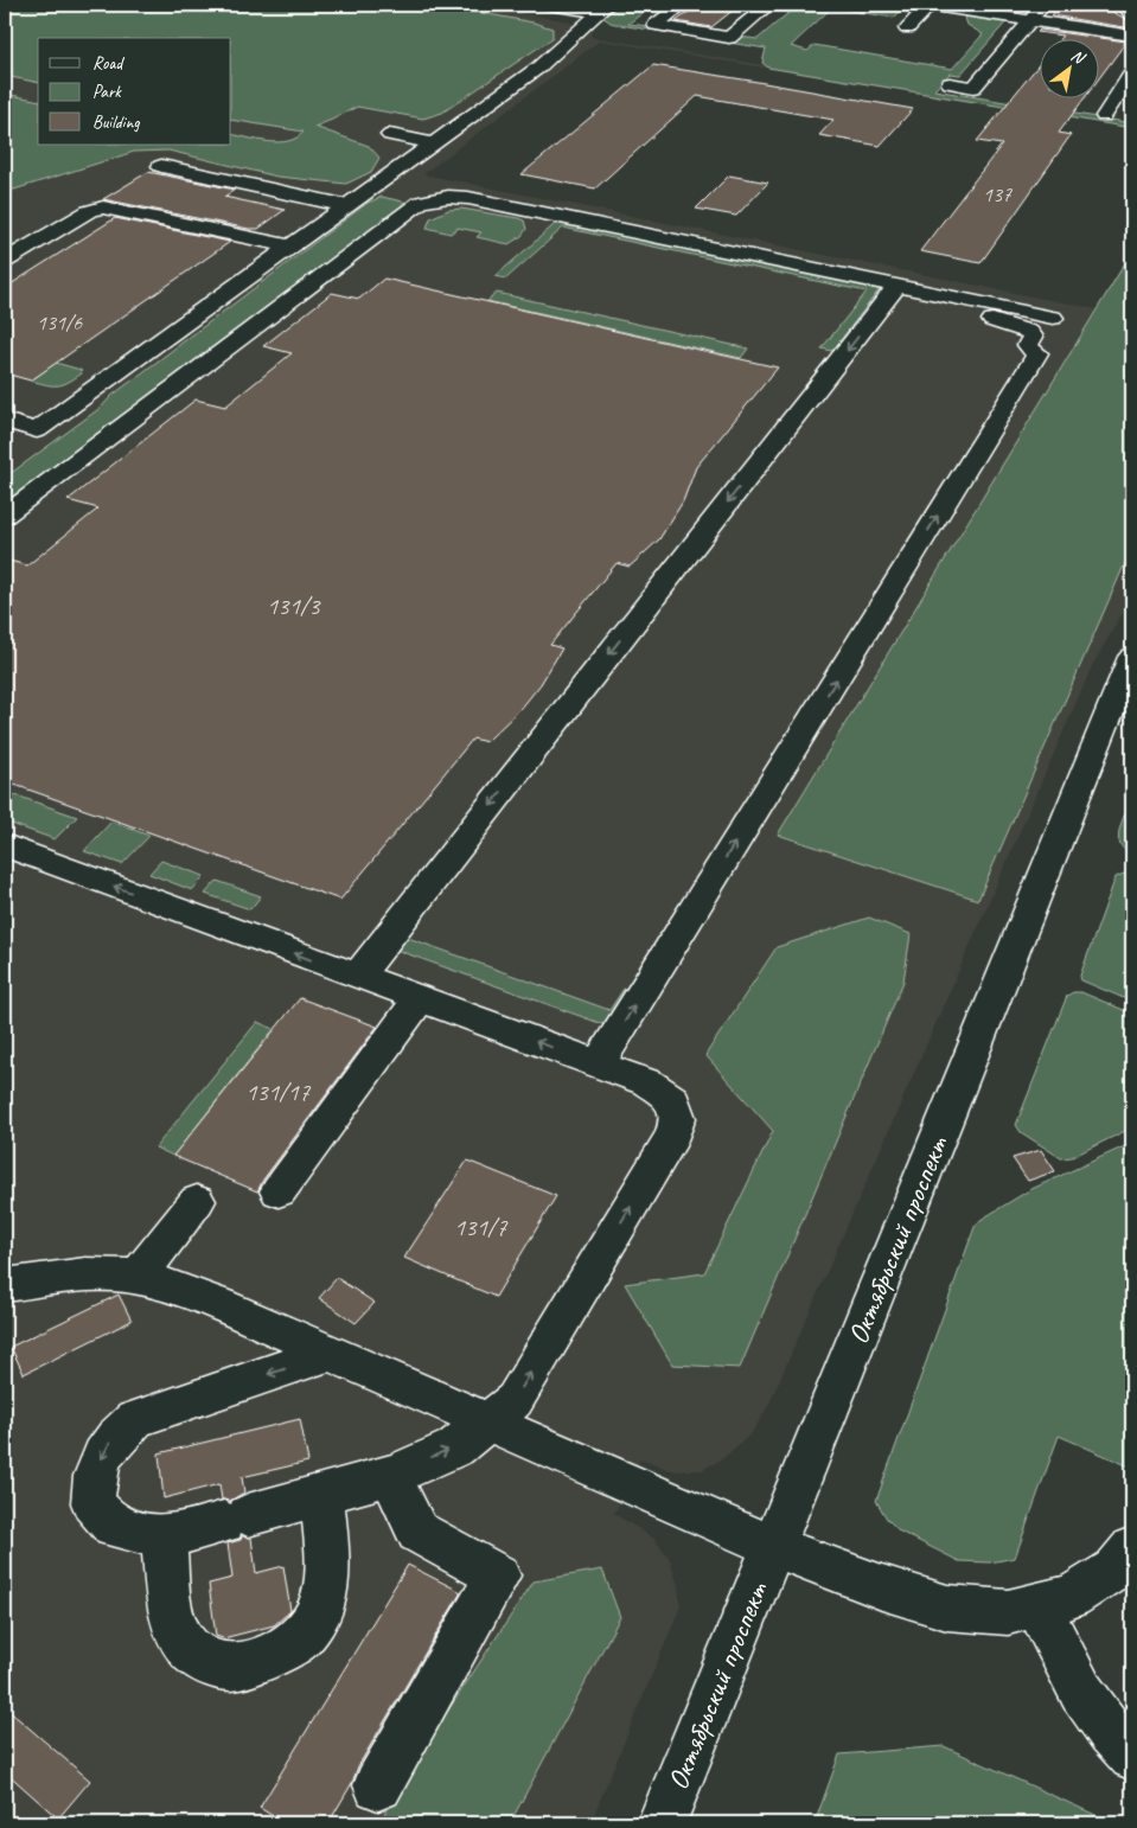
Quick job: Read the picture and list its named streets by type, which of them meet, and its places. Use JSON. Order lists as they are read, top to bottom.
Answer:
{
  "streets": {
    "main road": ["Октябрьский проспект"]
  },
  "house_numbers": [
    "137",
    "131/6",
    "131/3",
    "131/17",
    "131/7"
  ],
  "legend": ["Road", "Park", "Building"],
  "north": "top right"
}
